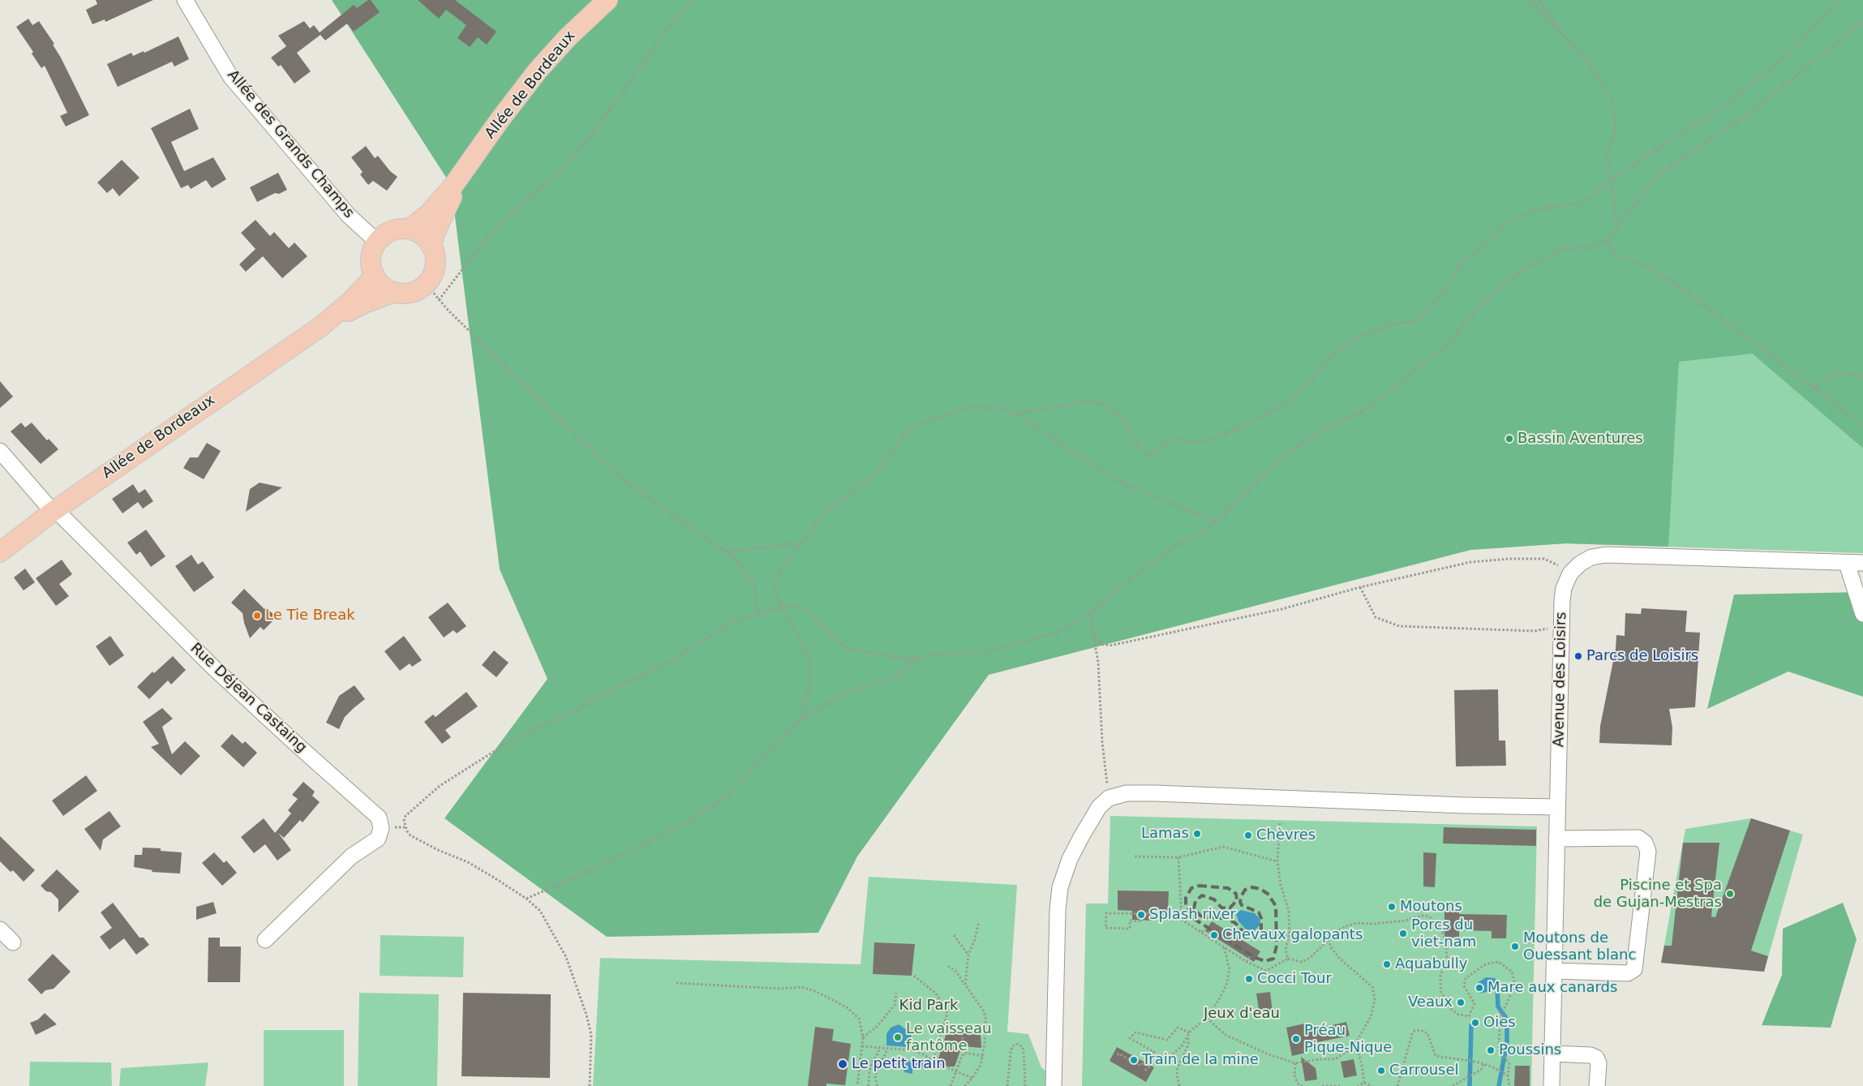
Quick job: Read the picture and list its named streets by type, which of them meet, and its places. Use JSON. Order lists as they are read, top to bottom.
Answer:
{
  "streets": {
    "main road": ["Allée de Bordeaux"],
    "street": ["Allée des Grands Champs", "Avenue des Loisirs", "Rue Déjean Castaing"]
  },
  "crossings": [
    ["Allée de Bordeaux", "Allée des Grands Champs"],
    ["Allée de Bordeaux", "Rue Déjean Castaing"]
  ],
  "parks": ["Kid Park", "Jeux d'eau"],
  "places": [
    "Bassin Aventures",
    "Le Tie Break",
    "Parcs de Loisirs",
    "Lamas",
    "Chèvres",
    "Piscine et Spa de Gujan-Mestras",
    "Moutons",
    "Splash river",
    "Porcs du viet-nam",
    "Chevaux galopants",
    "Moutons de Ouessant blanc",
    "Aquabully",
    "Cocci Tour",
    "Mare aux canards",
    "Veaux",
    "Oies",
    "Le vaisseau fantôme",
    "Préau Pique-Nique",
    "Poussins",
    "Train de la mine",
    "Le petit train",
    "Carrousel"
  ]
}
